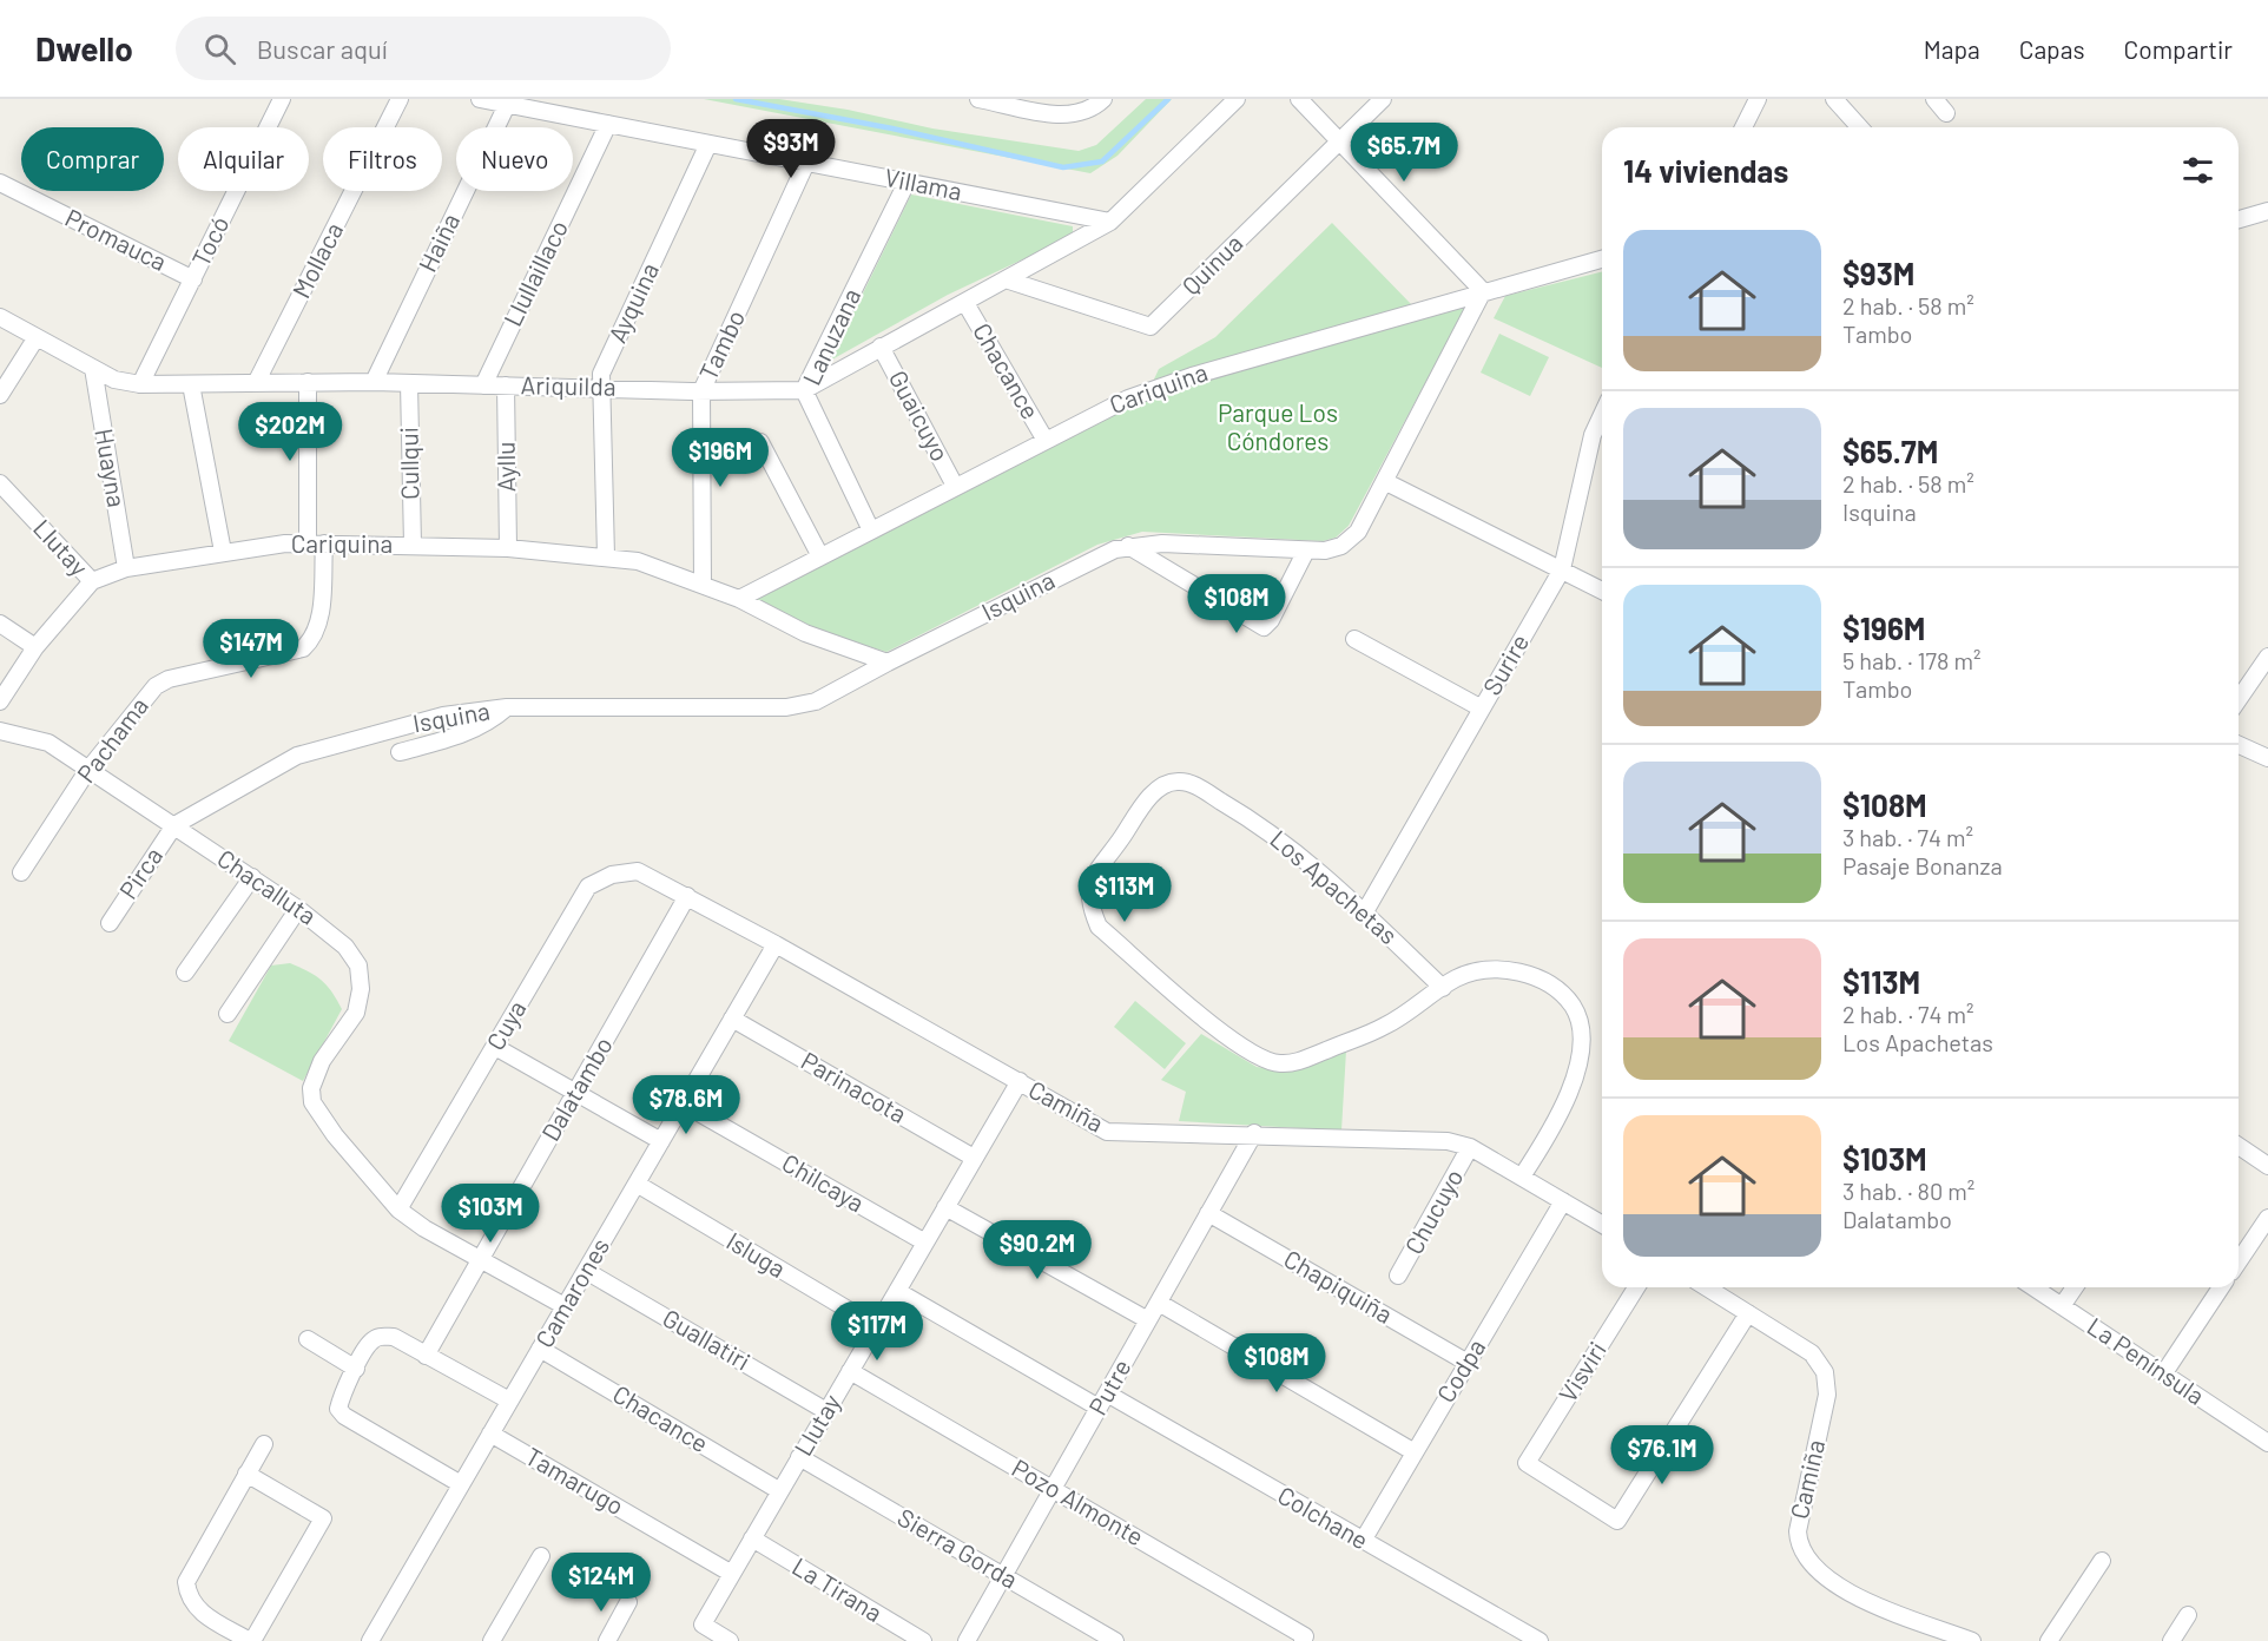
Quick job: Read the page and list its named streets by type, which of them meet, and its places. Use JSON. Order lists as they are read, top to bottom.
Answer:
{
  "streets": {
    "street": [
      "Villama",
      "Promauca",
      "Tocó",
      "Haiña",
      "Mollaca",
      "Quinua",
      "Llullaillaco",
      "Ayquina",
      "Lanuzana",
      "Tambo",
      "Chacance",
      "Ariquilda",
      "Cariquina",
      "Guaicuyo",
      "Cullqui",
      "Ayllu",
      "Huayna",
      "Llutay",
      "Isquina",
      "Surire",
      "Pachama",
      "Pirca",
      "Chacalluta",
      "Los Apachetas",
      "Cuya",
      "Parinacota",
      "Dalatambo",
      "Camiña",
      "Chilcaya",
      "Chucuyo",
      "Isluga",
      "Chapiquiña",
      "Camarones",
      "Guallatiri",
      "La Península",
      "Codpa",
      "Visviri",
      "Putre",
      "Tamarugo",
      "Pozo Almonte",
      "Colchane",
      "Sierra Gorda",
      "La Tirana"
    ]
  },
  "crossings": [
    ["Villama", "Haiña"],
    ["Villama", "Llullaillaco"],
    ["Villama", "Ayquina"],
    ["Villama", "Lanuzana"],
    ["Villama", "Tambo"],
    ["Villama", "Ariquilda"],
    ["Promauca", "Tocó"],
    ["Tocó", "Ariquilda"],
    ["Haiña", "Ariquilda"],
    ["Mollaca", "Ariquilda"],
    ["Quinua", "Ariquilda"],
    ["Llullaillaco", "Ariquilda"],
    ["Ayquina", "Ariquilda"],
    ["Ayquina", "Cariquina"],
    ["Lanuzana", "Ariquilda"],
    ["Lanuzana", "Cariquina"],
    ["Tambo", "Ariquilda"],
    ["Tambo", "Cariquina"],
    ["Chacance", "Ariquilda"],
    ["Chacance", "Cariquina"],
    ["Chacance", "Llutay"],
    ["Chacance", "Camarones"],
    ["Ariquilda", "Guaicuyo"],
    ["Ariquilda", "Cullqui"],
    ["Ariquilda", "Ayllu"],
    ["Ariquilda", "Huayna"],
    ["Ariquilda", "Pachama"],
    ["Cariquina", "Guaicuyo"],
    ["Cariquina", "Cullqui"],
    ["Cariquina", "Ayllu"],
    ["Cariquina", "Huayna"],
    ["Cariquina", "Llutay"],
    ["Cariquina", "Isquina"],
    ["Cariquina", "Pachama"],
    ["Llutay", "Parinacota"],
    ["Llutay", "Camiña"],
    ["Llutay", "Chilcaya"],
    ["Llutay", "Isluga"],
    ["Llutay", "Guallatiri"],
    ["Llutay", "Tamarugo"],
    ["Llutay", "Pozo Almonte"],
    ["Llutay", "Colchane"],
    ["Llutay", "Sierra Gorda"],
    ["Llutay", "La Tirana"],
    ["Isquina", "Pirca"],
    ["Isquina", "Chacalluta"],
    ["Surire", "Los Apachetas"],
    ["Pachama", "Chacalluta"],
    ["Pirca", "Chacalluta"],
    ["Chacalluta", "Cuya"],
    ["Los Apachetas", "Camiña"],
    ["Cuya", "Camiña"],
    ["Parinacota", "Camarones"],
    ["Dalatambo", "Camiña"],
    ["Camiña", "Chucuyo"],
    ["Camiña", "Camarones"],
    ["Camiña", "Codpa"],
    ["Camiña", "Visviri"],
    ["Camiña", "Putre"],
    ["Chilcaya", "Camarones"],
    ["Isluga", "Camarones"],
    ["Chapiquiña", "Codpa"],
    ["Chapiquiña", "Putre"],
    ["Camarones", "Guallatiri"],
    ["Camarones", "Tamarugo"],
    ["Codpa", "Colchane"],
    ["Putre", "Pozo Almonte"],
    ["Putre", "Colchane"],
    ["Putre", "Sierra Gorda"]
  ],
  "parks": ["Parque Los Cóndores"],
  "page": {
    "header": "Dwello",
    "search": "Buscar aquí",
    "nav": ["Mapa", "Capas", "Compartir"],
    "price": [
      "$93M",
      "$65.7M",
      "$202M",
      "$196M",
      "$108M",
      "$147M",
      "$113M",
      "$78.6M",
      "$103M",
      "$90.2M",
      "$117M",
      "$108M",
      "$76.1M",
      "$124M"
    ],
    "chip": [
      "Comprar",
      "Alquilar",
      "Filtros",
      "Nuevo"
    ],
    "heading": "14 viviendas",
    "list": [
      {
        "name": "$93M",
        "note": "2 hab. · 58 m² · Tambo"
      },
      {
        "name": "$65.7M",
        "note": "2 hab. · 58 m² · Isquina"
      },
      {
        "name": "$196M",
        "note": "5 hab. · 178 m² · Tambo"
      },
      {
        "name": "$108M",
        "note": "3 hab. · 74 m² · Pasaje Bonanza"
      },
      {
        "name": "$113M",
        "note": "2 hab. · 74 m² · Los Apachetas"
      },
      {
        "name": "$103M",
        "note": "3 hab. · 80 m² · Dalatambo"
      }
    ]
  }
}
